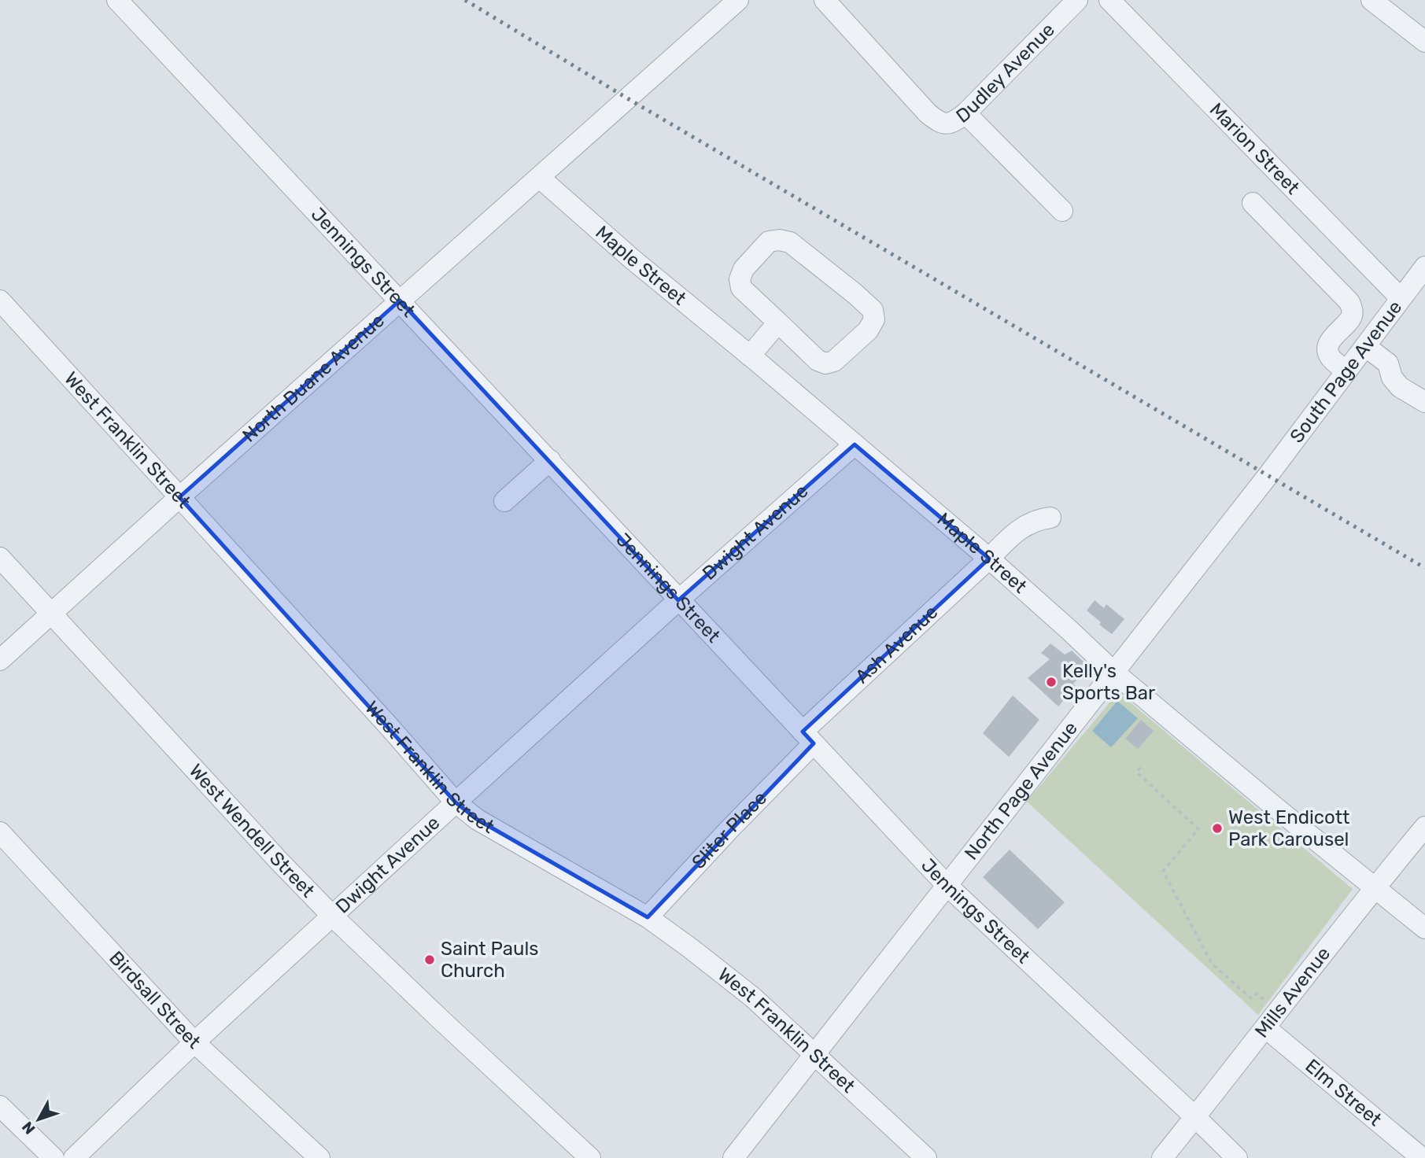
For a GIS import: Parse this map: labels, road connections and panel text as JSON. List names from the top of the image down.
{
  "streets": {
    "street": [
      "Dudley Avenue",
      "Marion Street",
      "Jennings Street",
      "Maple Street",
      "South Page Avenue",
      "North Duane Avenue",
      "West Franklin Street",
      "Dwight Avenue",
      "Ash Avenue",
      "North Page Avenue",
      "Sliter Place",
      "West Wendell Street",
      "Mills Avenue",
      "Birdsall Street",
      "Elm Street"
    ]
  },
  "crossings": [
    ["Marion Street", "South Page Avenue"],
    ["Jennings Street", "North Duane Avenue"],
    ["Jennings Street", "Dwight Avenue"],
    ["Jennings Street", "Ash Avenue"],
    ["Jennings Street", "North Page Avenue"],
    ["Jennings Street", "Sliter Place"],
    ["Jennings Street", "Mills Avenue"],
    ["Maple Street", "North Duane Avenue"],
    ["Maple Street", "Dwight Avenue"],
    ["Maple Street", "Ash Avenue"],
    ["Maple Street", "North Page Avenue"],
    ["Maple Street", "Mills Avenue"],
    ["South Page Avenue", "North Page Avenue"],
    ["North Duane Avenue", "West Franklin Street"],
    ["North Duane Avenue", "West Wendell Street"],
    ["West Franklin Street", "Dwight Avenue"],
    ["West Franklin Street", "North Page Avenue"],
    ["West Franklin Street", "Sliter Place"],
    ["Dwight Avenue", "West Wendell Street"],
    ["Dwight Avenue", "Birdsall Street"],
    ["Ash Avenue", "Sliter Place"],
    ["Mills Avenue", "Elm Street"]
  ],
  "places": ["Kelly's Sports Bar", "West Endicott Park Carousel", "Saint Pauls Church"],
  "north": "bottom left"
}
